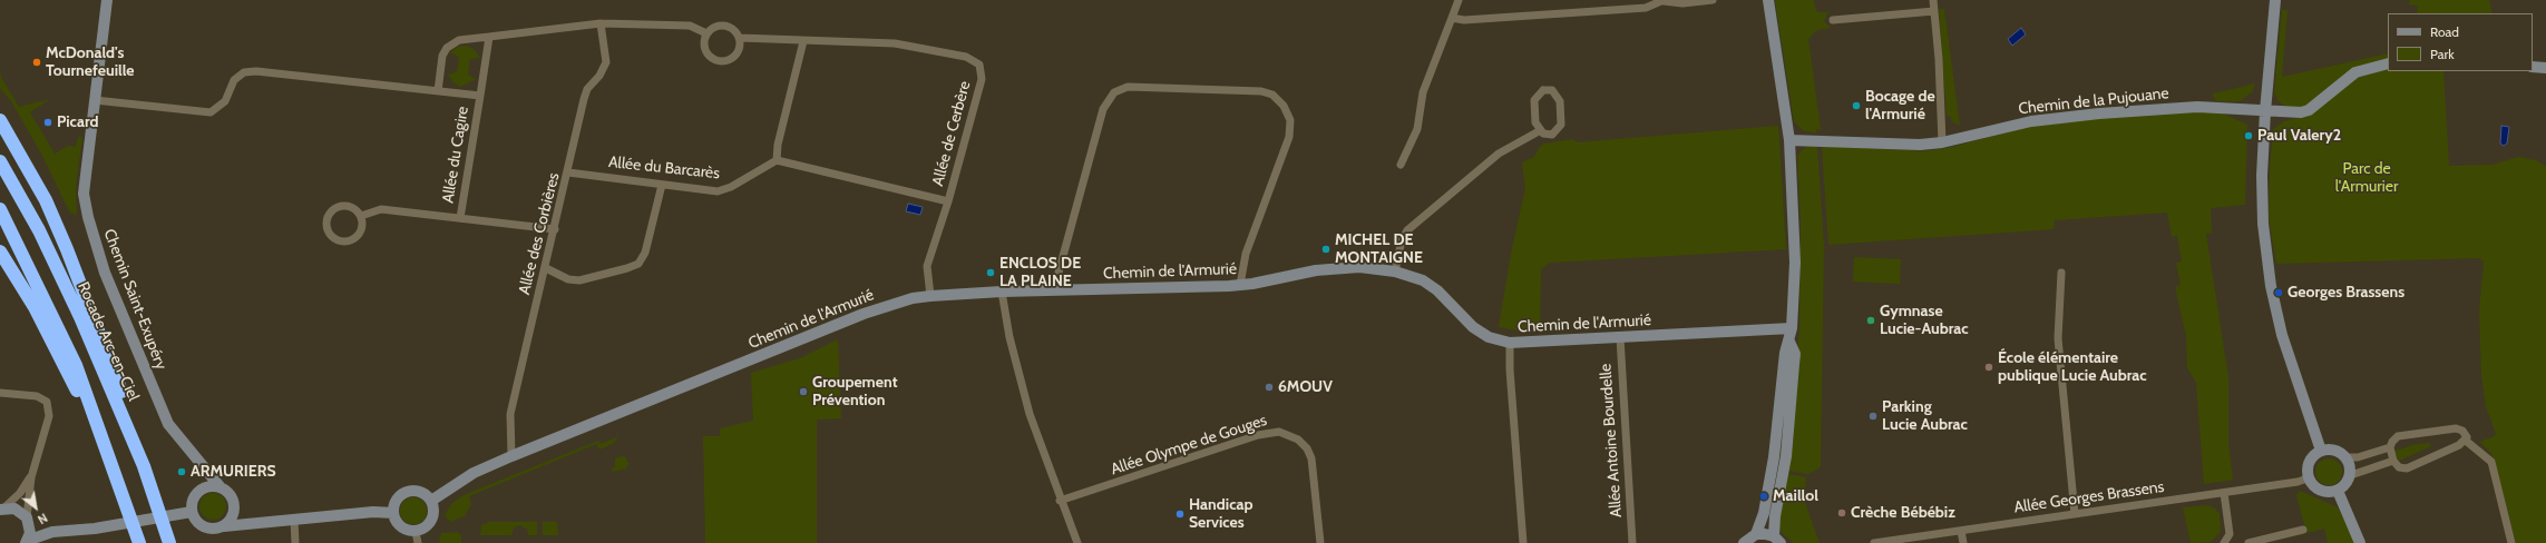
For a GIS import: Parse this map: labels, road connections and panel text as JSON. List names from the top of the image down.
{
  "streets": {
    "highway": ["Rocade Arc-en-Ciel"],
    "street": [
      "Chemin de la Pujouane",
      "Allée de Cerbère",
      "Allée du Cagire",
      "Allée du Barcarès",
      "Allée des Corbières",
      "Chemin de l'Armurié",
      "Chemin Saint-Exupéry",
      "Allée Antoine Bourdelle",
      "Allée Olympe de Gouges",
      "Allée Georges Brassens"
    ]
  },
  "crossings": [
    ["Allée de Cerbère", "Allée du Barcarès"],
    ["Allée de Cerbère", "Chemin de l'Armurié"],
    ["Allée du Cagire", "Allée des Corbières"],
    ["Allée du Barcarès", "Allée des Corbières"],
    ["Allée des Corbières", "Chemin de l'Armurié"],
    ["Chemin de l'Armurié", "Allée Antoine Bourdelle"]
  ],
  "parks": ["Parc de l'Armurier"],
  "places": [
    "McDonald's Tournefeuille",
    "Bocage de l'Armurié",
    "Picard",
    "Paul Valery2",
    "MICHEL DE MONTAIGNE",
    "ENCLOS DE LA PLAINE",
    "Georges Brassens",
    "Gymnase Lucie-Aubrac",
    "École élémentaire publique Lucie Aubrac",
    "6MOUV",
    "Groupement Prévention",
    "Parking Lucie Aubrac",
    "ARMURIERS",
    "Maillol",
    "Crèche Bébébiz",
    "Handicap Services"
  ],
  "legend": ["Road", "Park"],
  "north": "bottom right"
}
